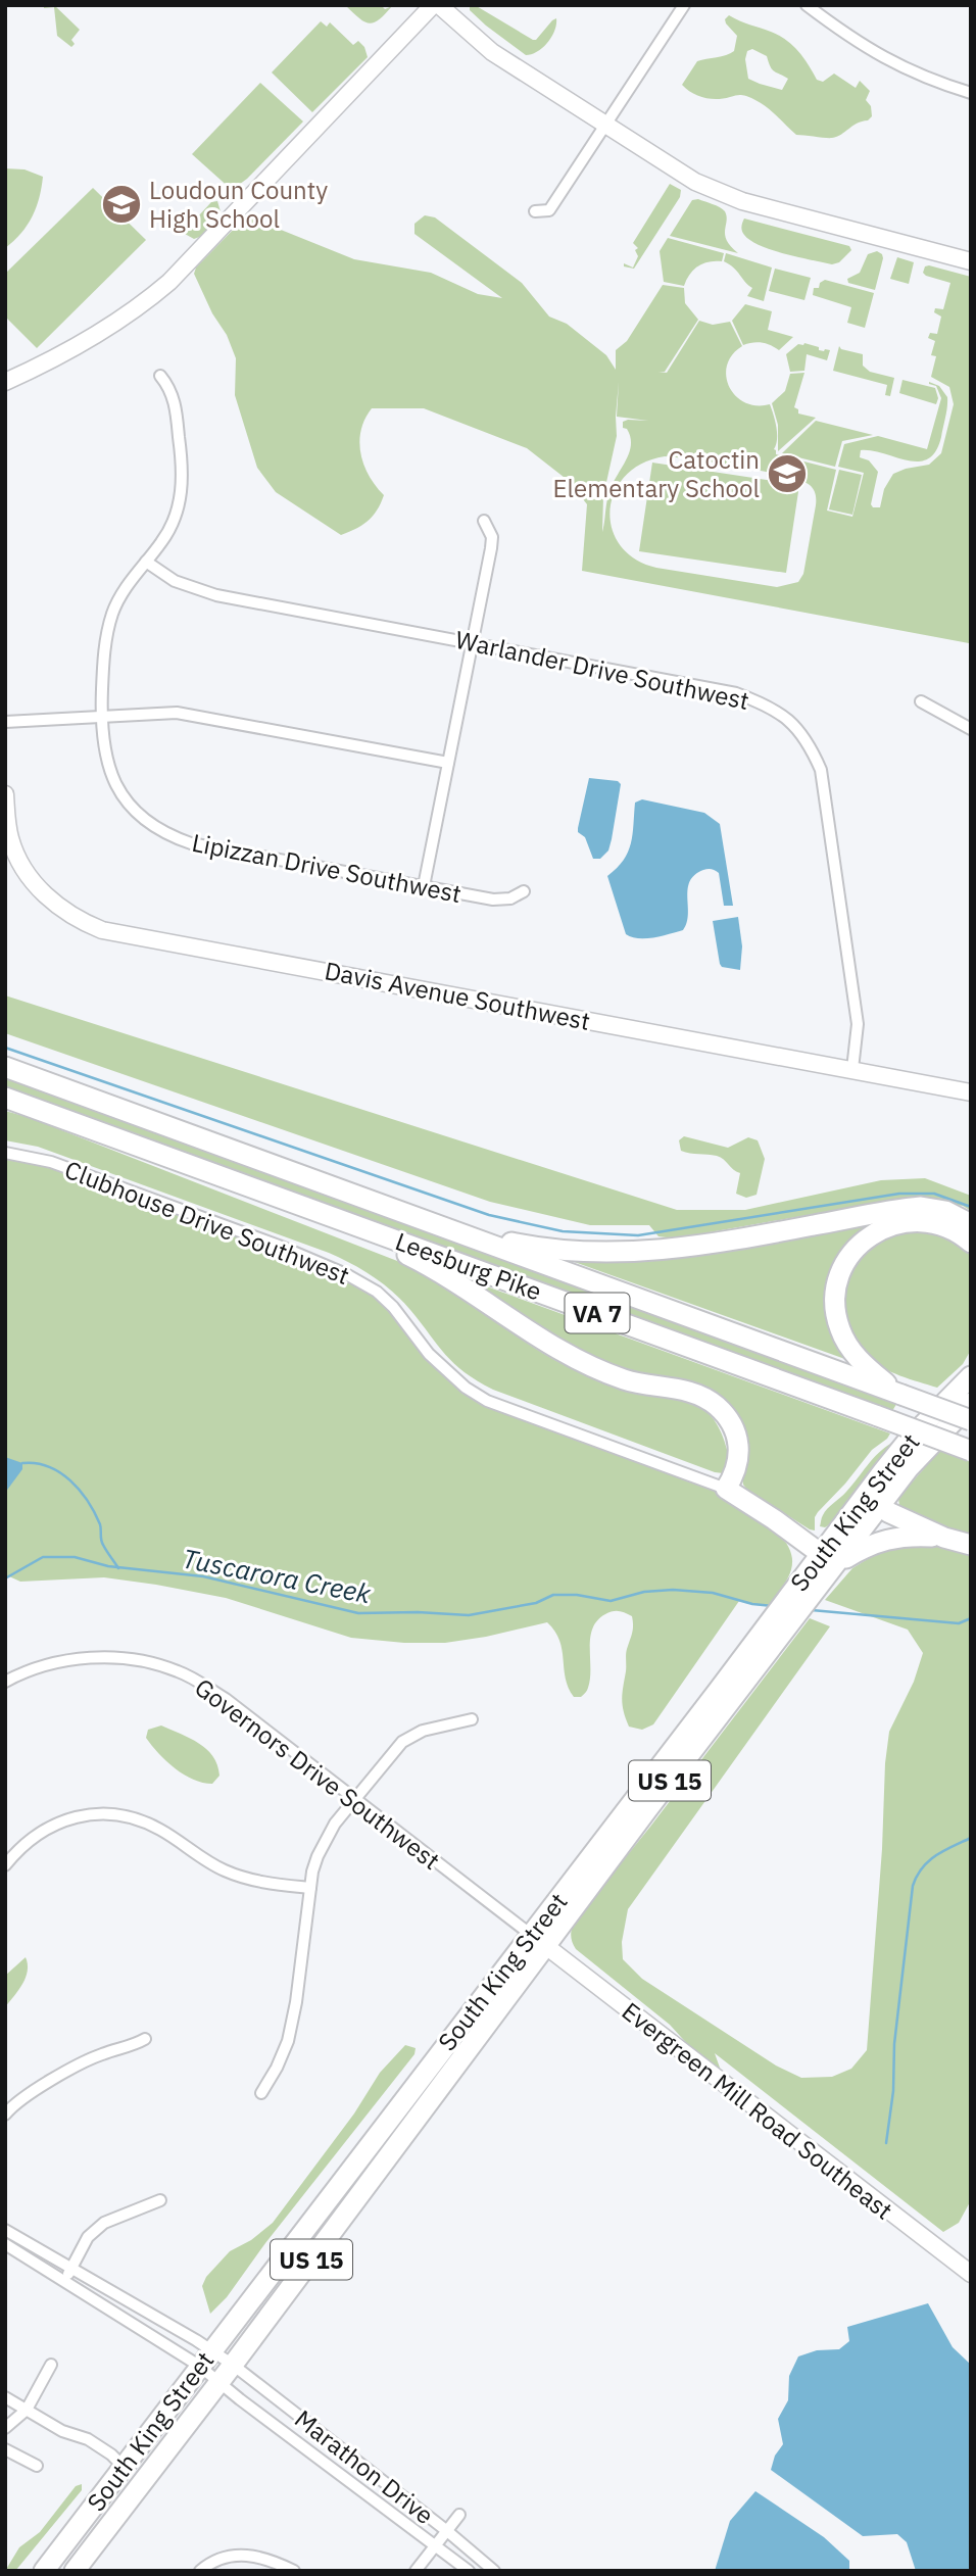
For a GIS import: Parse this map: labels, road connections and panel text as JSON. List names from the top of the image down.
{
  "streets": {
    "highway": [
      "Clubhouse Drive Southwest",
      "Leesburg Pike",
      "VA 7",
      "South King Street",
      "US 15"
    ],
    "street": [
      "Warlander Drive Southwest",
      "Lipizzan Drive Southwest",
      "Davis Avenue Southwest",
      "Governors Drive Southwest",
      "Evergreen Mill Road Southeast",
      "Marathon Drive"
    ]
  },
  "crossings": [
    ["Warlander Drive Southwest", "Lipizzan Drive Southwest"],
    ["Warlander Drive Southwest", "Davis Avenue Southwest"],
    ["Clubhouse Drive Southwest", "South King Street"],
    ["South King Street", "Governors Drive Southwest"],
    ["South King Street", "Evergreen Mill Road Southeast"],
    ["South King Street", "Marathon Drive"],
    ["Governors Drive Southwest", "Evergreen Mill Road Southeast"]
  ],
  "water": ["Tuscarora Creek"],
  "places": {
    "school or university": ["Loudoun County High School", "Catoctin Elementary School"]
  }
}
